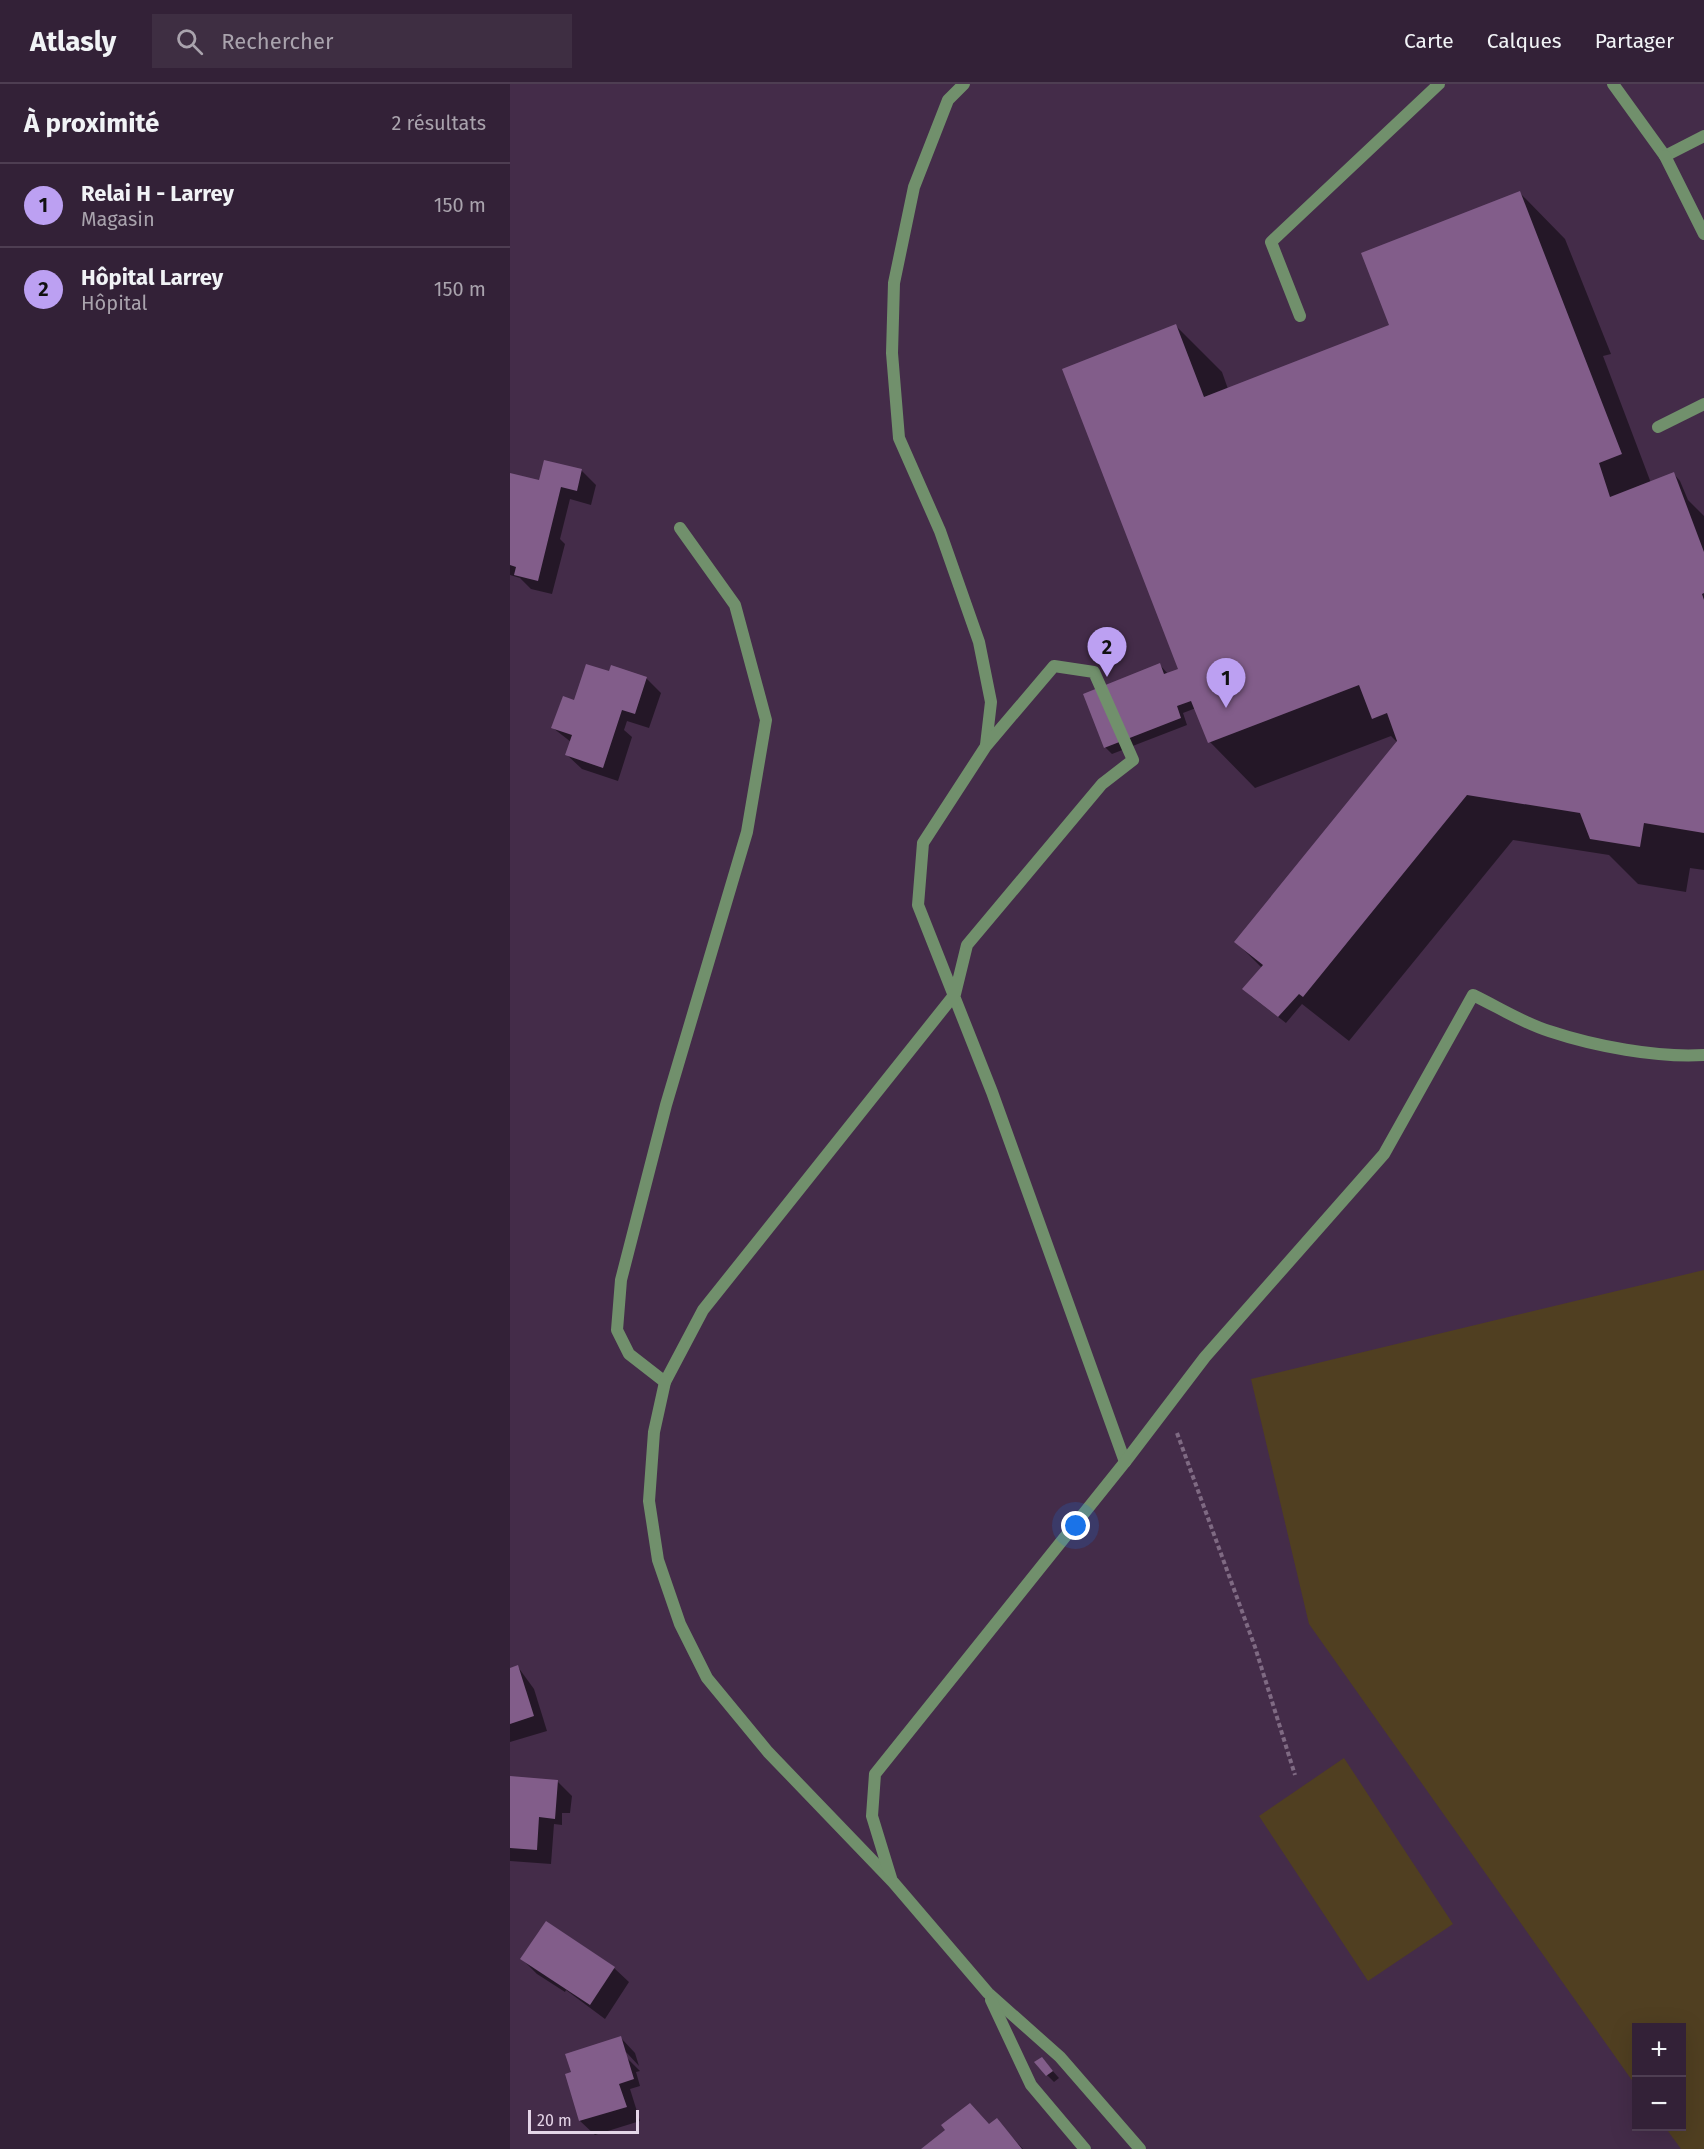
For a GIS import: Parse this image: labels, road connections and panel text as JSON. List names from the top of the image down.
{
  "scale_bar": "20 m",
  "page": {
    "header": "Atlasly",
    "search": "Rechercher",
    "nav": ["Carte", "Calques", "Partager"],
    "heading": ["À proximité", "2 résultats"],
    "list": [
      {
        "mark": "1",
        "name": "Relai H - Larrey",
        "note": "Magasin",
        "value": "150 m"
      },
      {
        "mark": "2",
        "name": "Hôpital Larrey",
        "note": "Hôpital",
        "value": "150 m"
      }
    ],
    "pins": ["2", "1"],
    "map_buttons": ["+", "−"],
    "scale": "20 m"
  }
}
